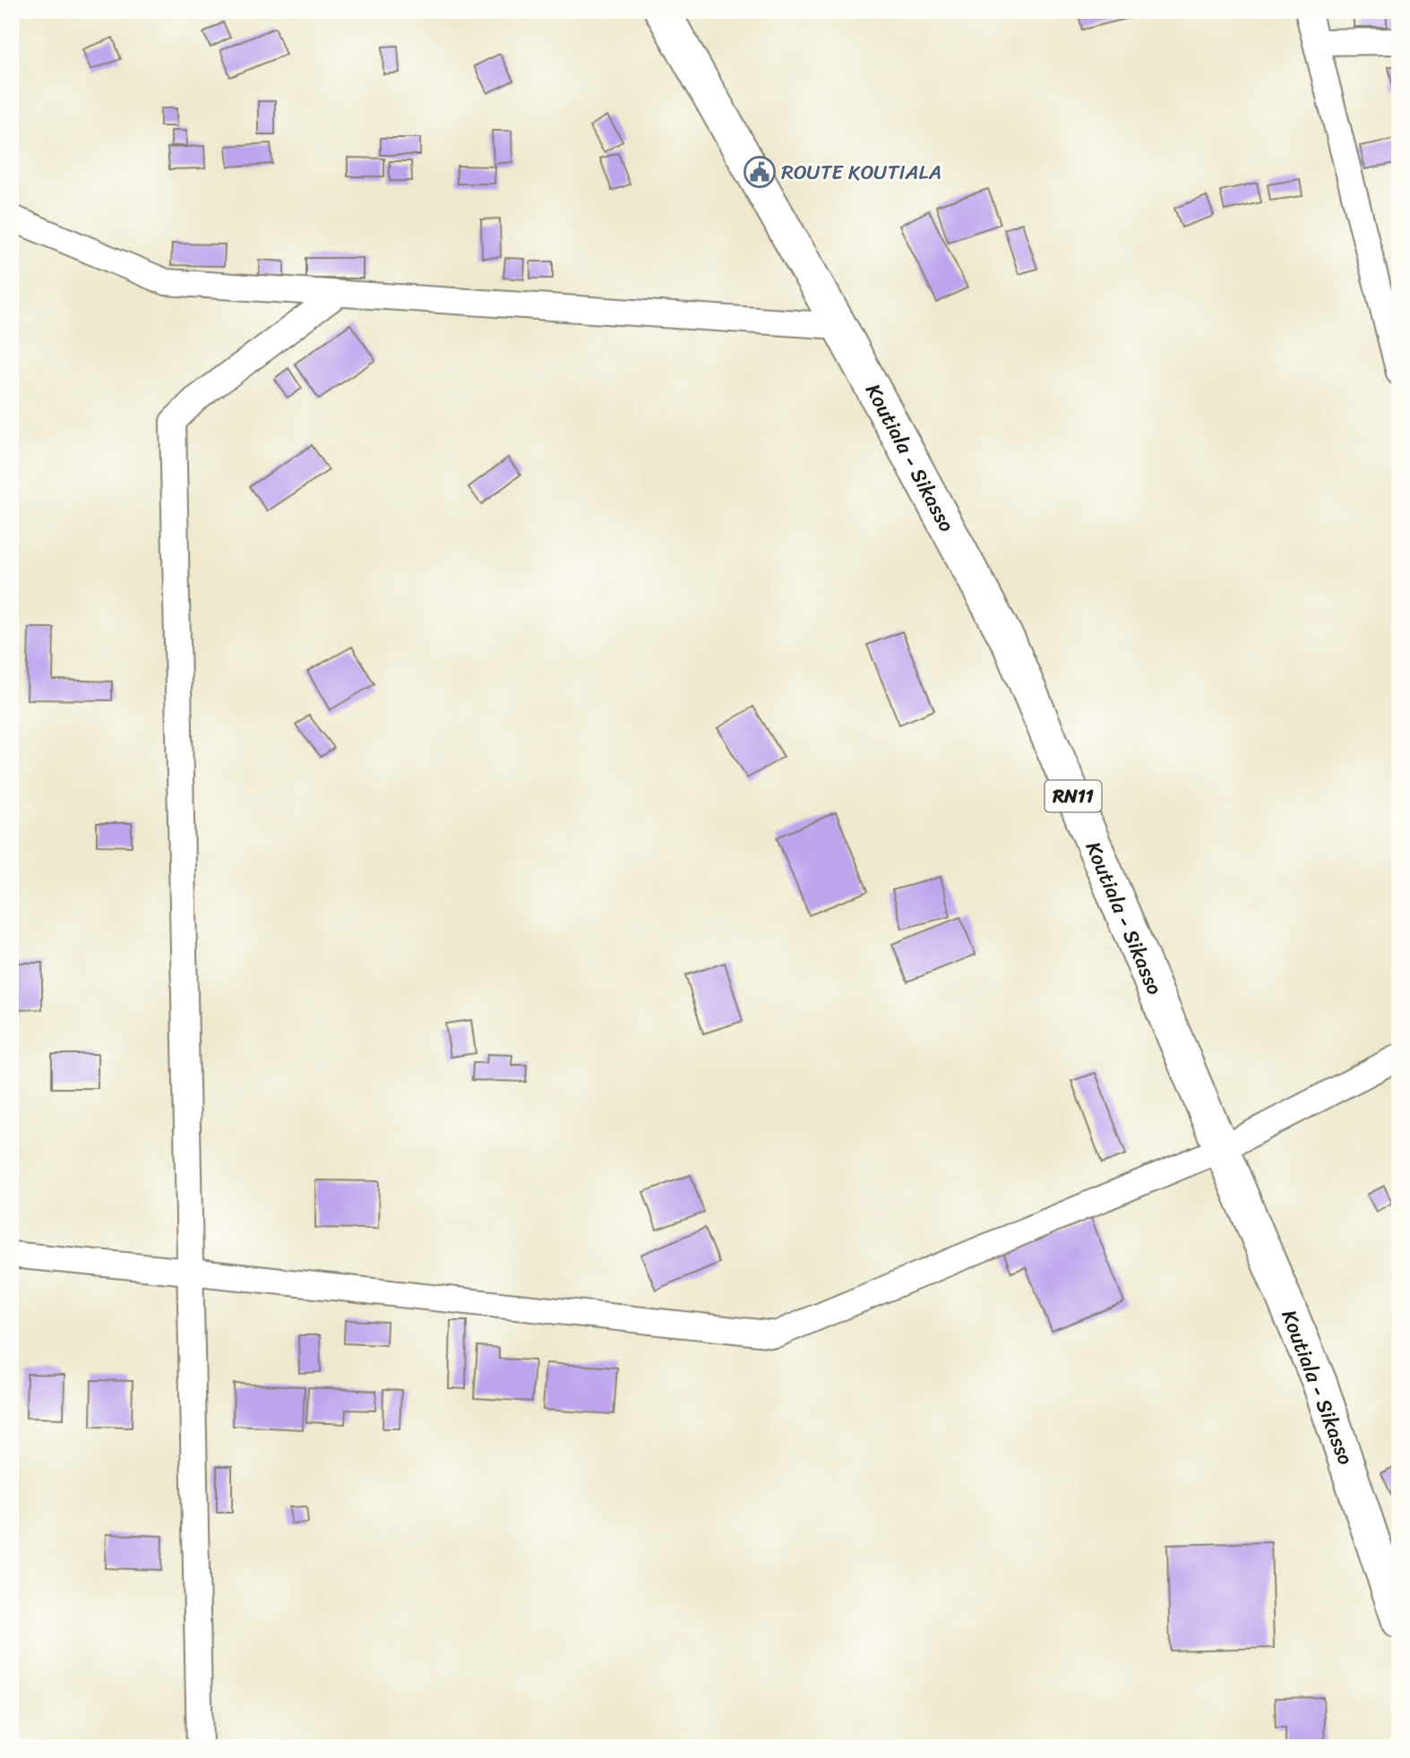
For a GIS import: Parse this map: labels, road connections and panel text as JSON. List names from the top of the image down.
{
  "streets": {
    "main road": ["Koutiala - Sikasso", "RN11"]
  },
  "places": {
    "public building": ["ROUTE KOUTIALA"]
  }
}
